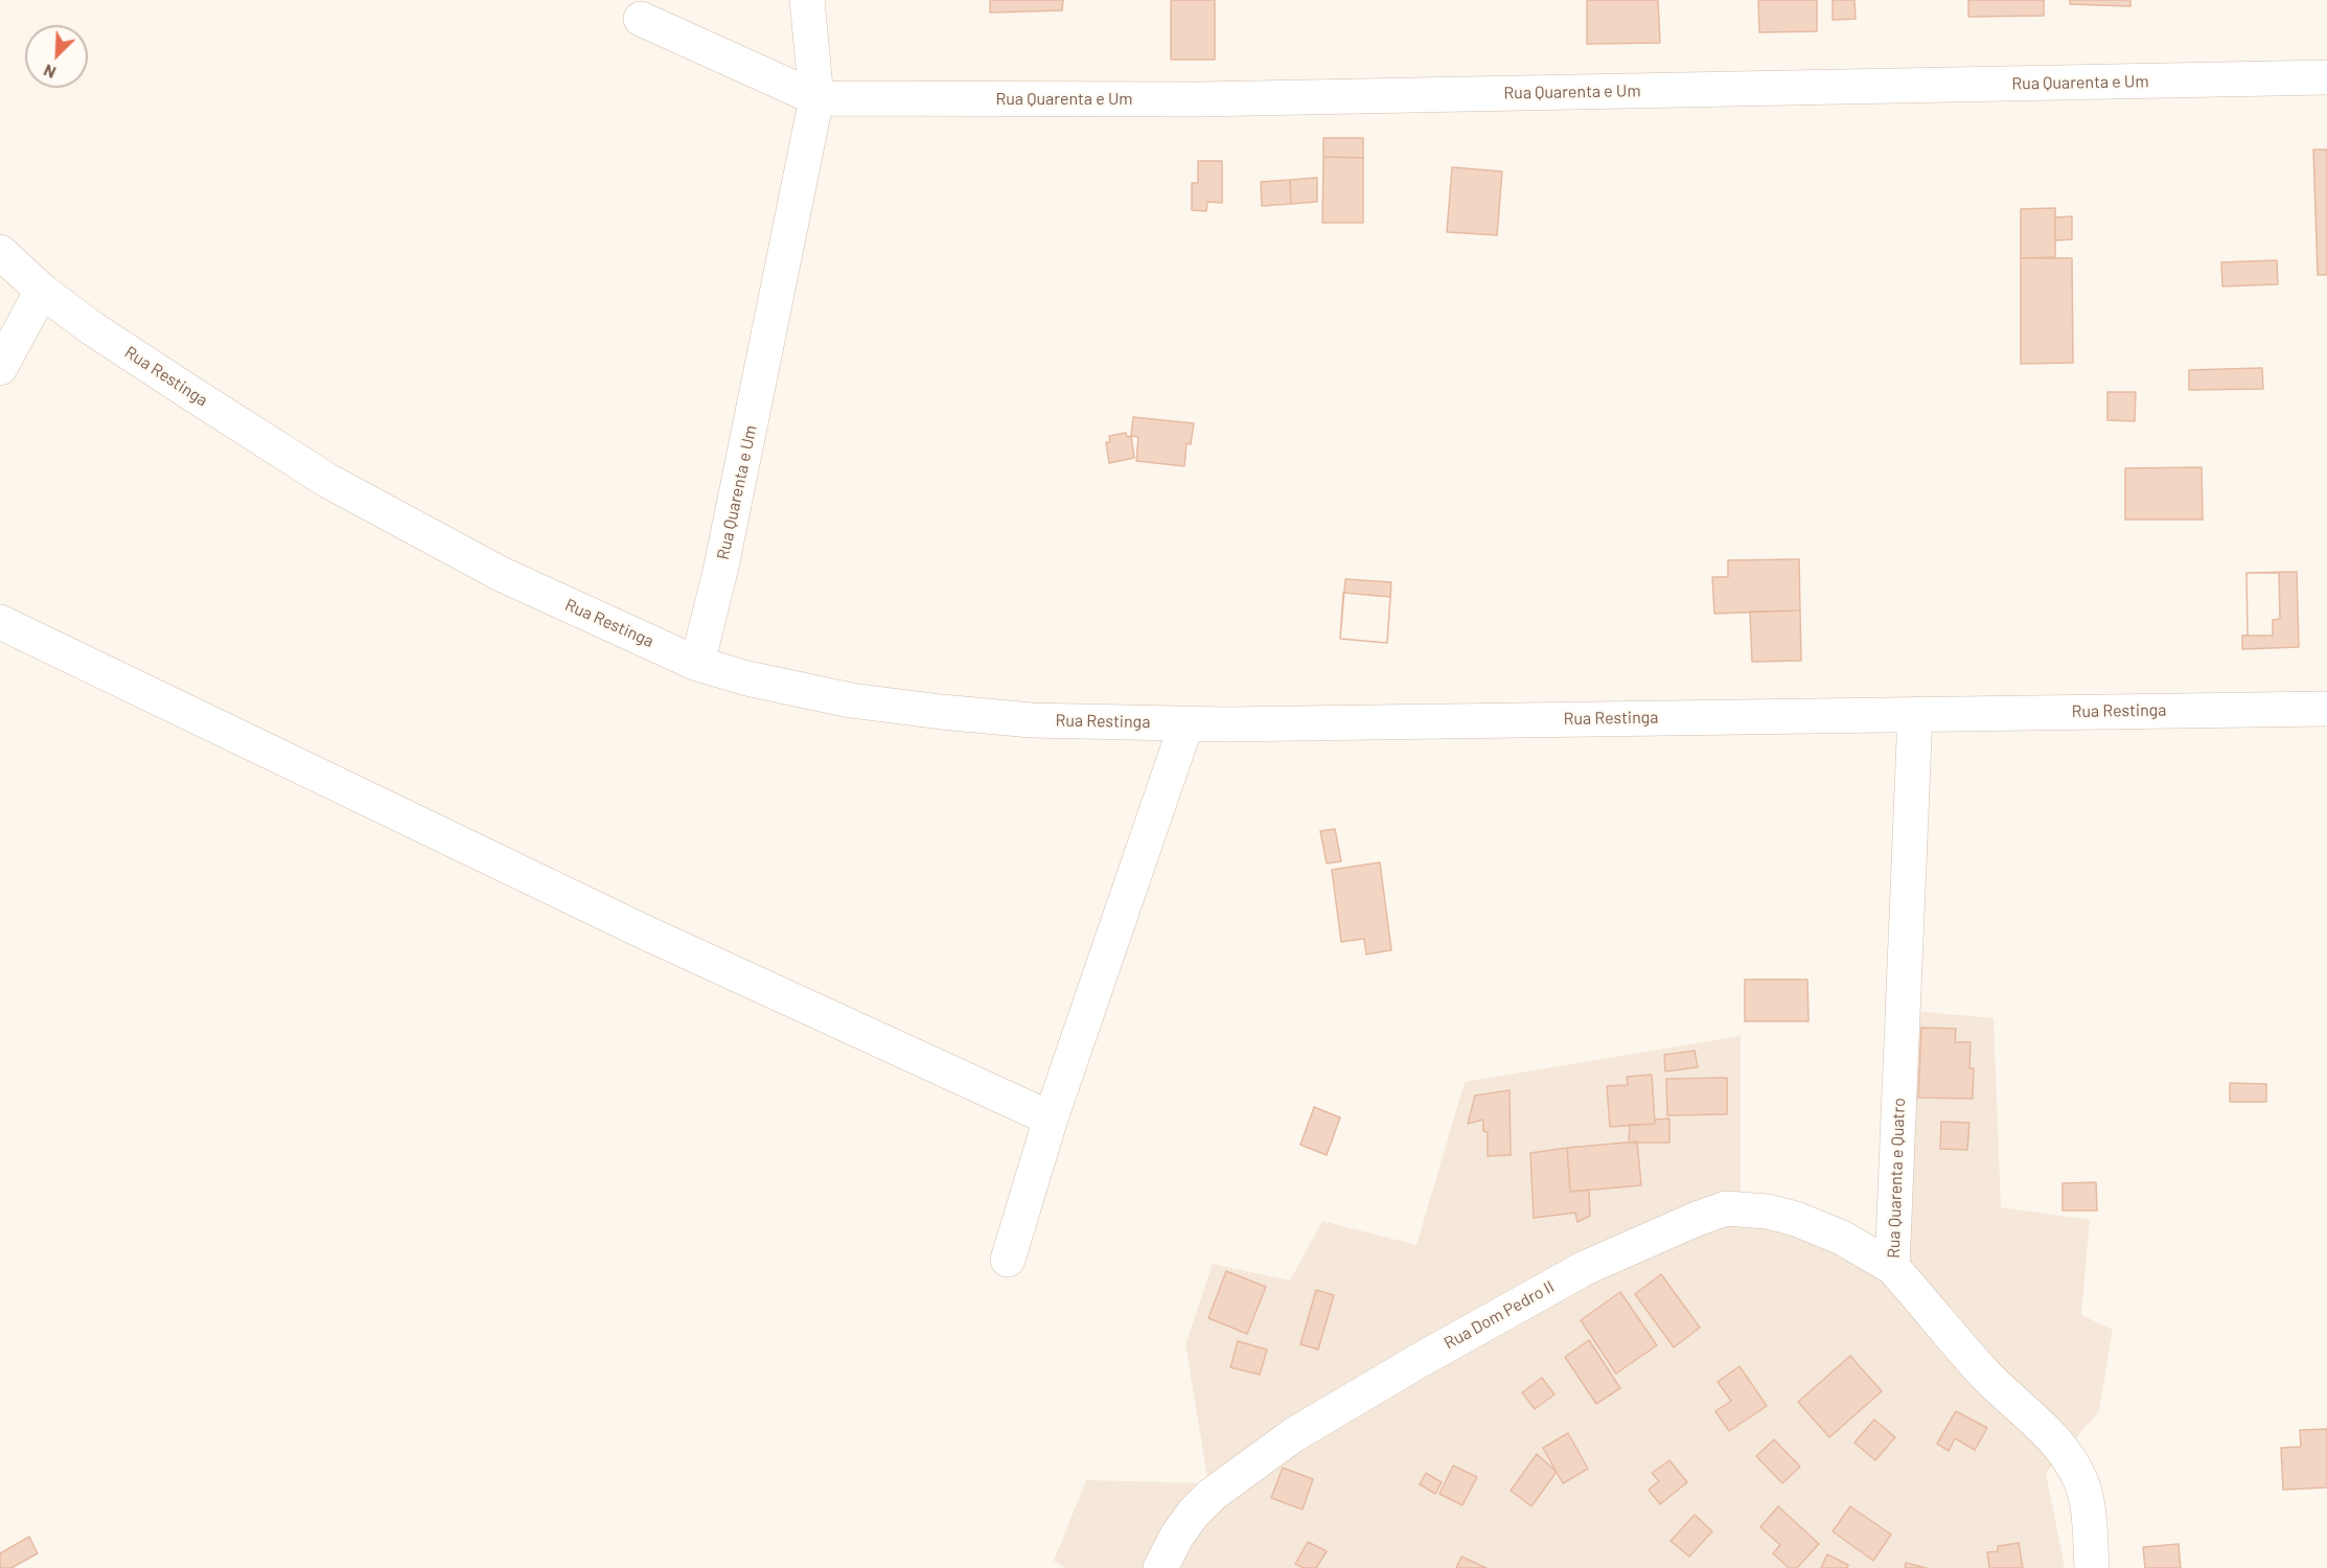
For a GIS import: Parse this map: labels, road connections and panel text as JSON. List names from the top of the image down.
{
  "streets": {
    "street": [
      "Rua Quarenta e Um",
      "Rua Restinga",
      "Rua Quarenta e Quatro",
      "Rua Dom Pedro II"
    ]
  },
  "crossings": [
    ["Rua Quarenta e Um", "Rua Restinga"],
    ["Rua Restinga", "Rua Quarenta e Quatro"],
    ["Rua Quarenta e Quatro", "Rua Dom Pedro II"]
  ],
  "north": "bottom left"
}
